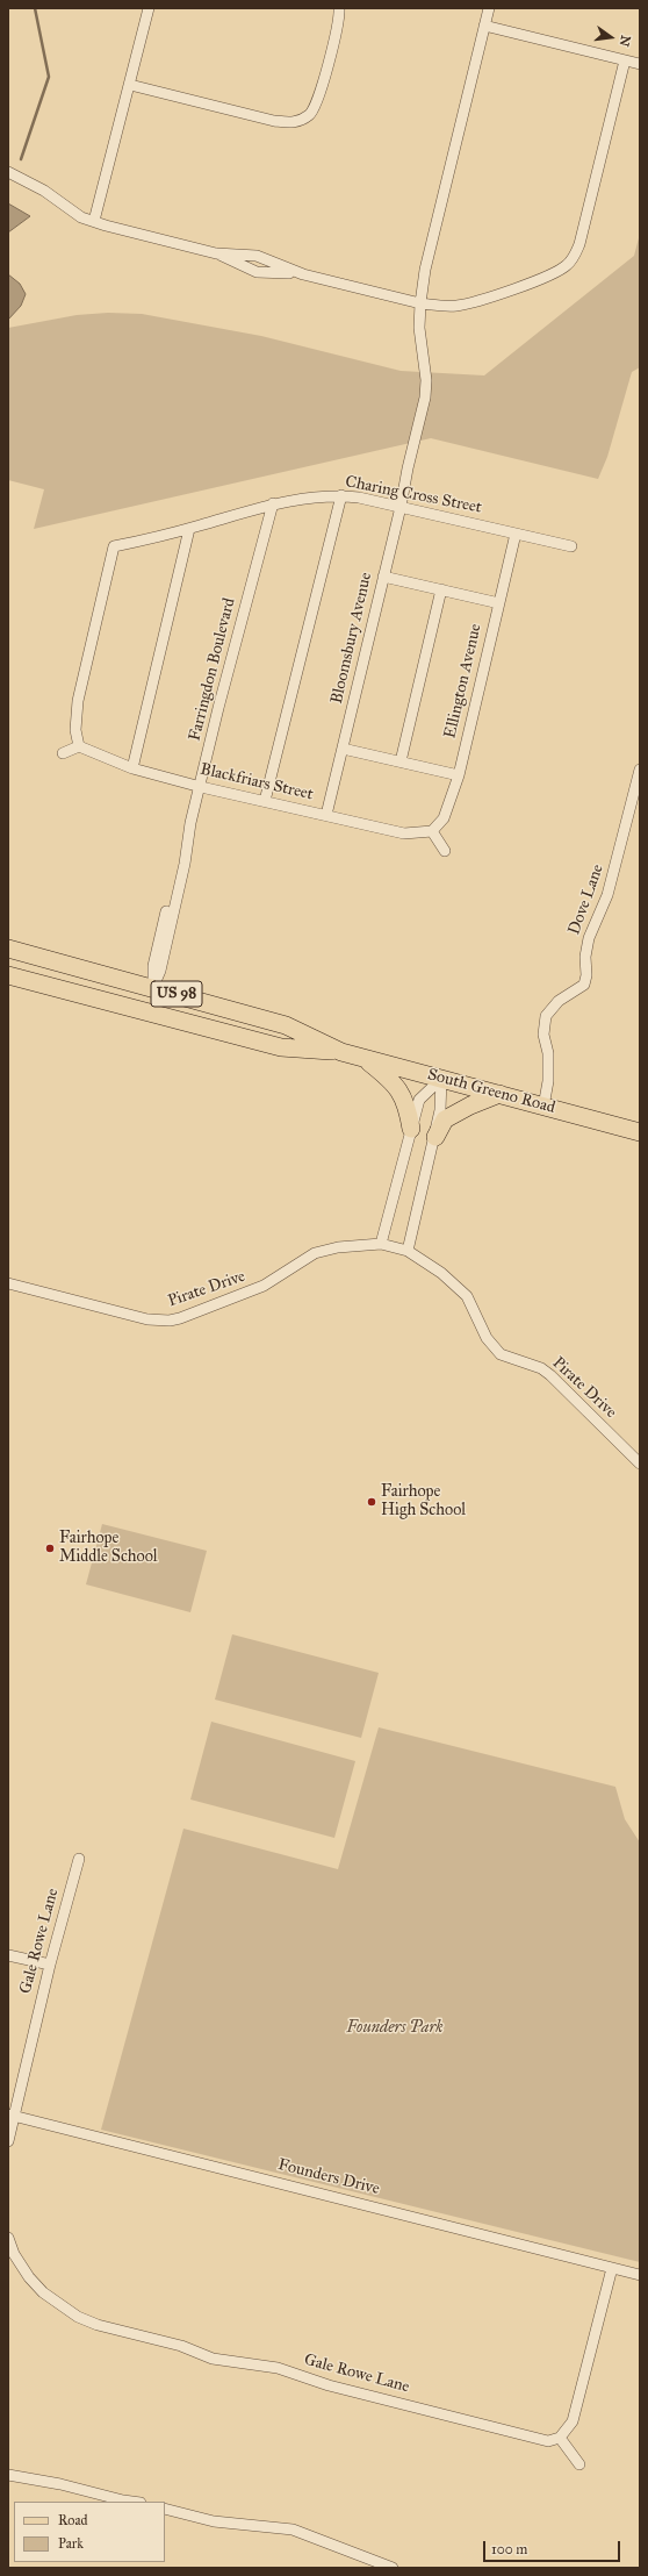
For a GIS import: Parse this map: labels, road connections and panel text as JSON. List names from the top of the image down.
{
  "streets": {
    "main road": ["US 98", "South Greeno Road"],
    "street": [
      "Charing Cross Street",
      "Bloomsbury Avenue",
      "Farringdon Boulevard",
      "Ellington Avenue",
      "Blackfriars Street",
      "Dove Lane",
      "Pirate Drive",
      "Gale Rowe Lane",
      "Founders Drive"
    ]
  },
  "crossings": [
    ["Charing Cross Street", "Bloomsbury Avenue"],
    ["Charing Cross Street", "Farringdon Boulevard"],
    ["Charing Cross Street", "Ellington Avenue"],
    ["Charing Cross Street", "Blackfriars Street"],
    ["Bloomsbury Avenue", "Blackfriars Street"],
    ["Farringdon Boulevard", "Blackfriars Street"],
    ["Farringdon Boulevard", "South Greeno Road"],
    ["Ellington Avenue", "Blackfriars Street"],
    ["Dove Lane", "South Greeno Road"],
    ["Gale Rowe Lane", "Founders Drive"]
  ],
  "parks": ["Founders Park"],
  "places": ["Fairhope High School", "Fairhope Middle School"],
  "legend": ["Road", "Park"],
  "scale_bar": "100 m",
  "north": "right"
}
